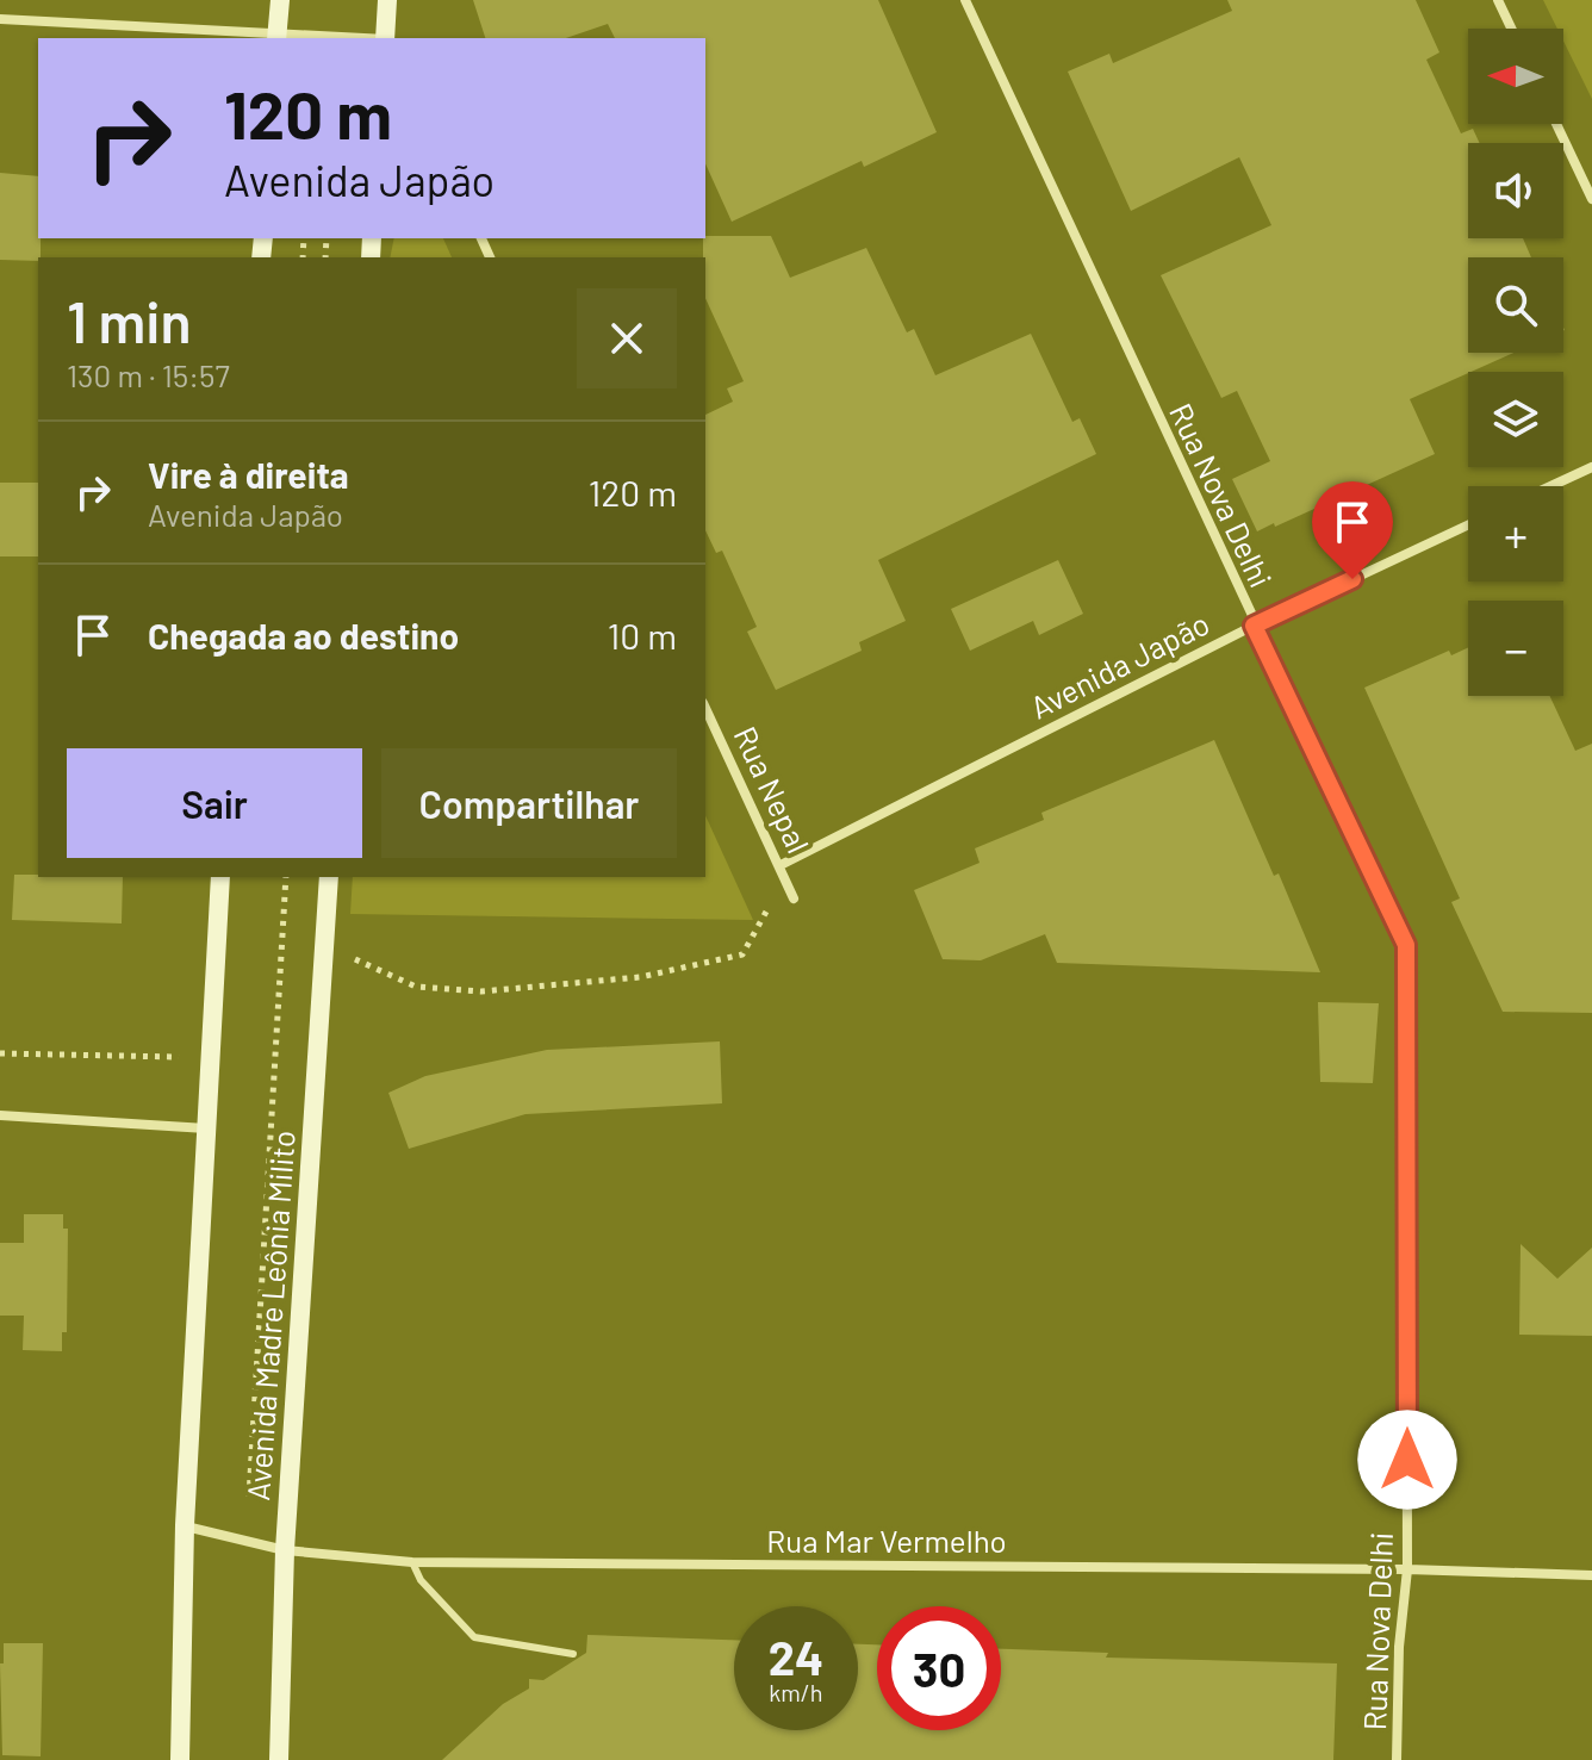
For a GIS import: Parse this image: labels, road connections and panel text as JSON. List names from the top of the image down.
{
  "streets": {
    "main road": ["Avenida Madre Leônia Milito"],
    "street": [
      "Rua Nova Delhi",
      "Avenida Japão",
      "Rua Nepal",
      "Rua Mar Vermelho"
    ]
  },
  "crossings": [
    ["Rua Nova Delhi", "Avenida Japão"],
    ["Rua Nova Delhi", "Rua Mar Vermelho"],
    ["Avenida Japão", "Rua Nepal"],
    ["Avenida Madre Leônia Milito", "Rua Mar Vermelho"]
  ],
  "north": "left",
  "page": {
    "map_buttons": ["+", "−"],
    "turn": ["120 m", "Avenida Japão"],
    "heading": ["1 min", "130 m · 15:57"],
    "list": [
      {
        "name": "Vire à direita",
        "note": "Avenida Japão",
        "value": "120 m"
      },
      {
        "name": "Chegada ao destino",
        "value": "10 m"
      }
    ],
    "buttons": ["Sair", "Compartilhar"],
    "speed": "24 km/h",
    "limit": "30"
  }
}
